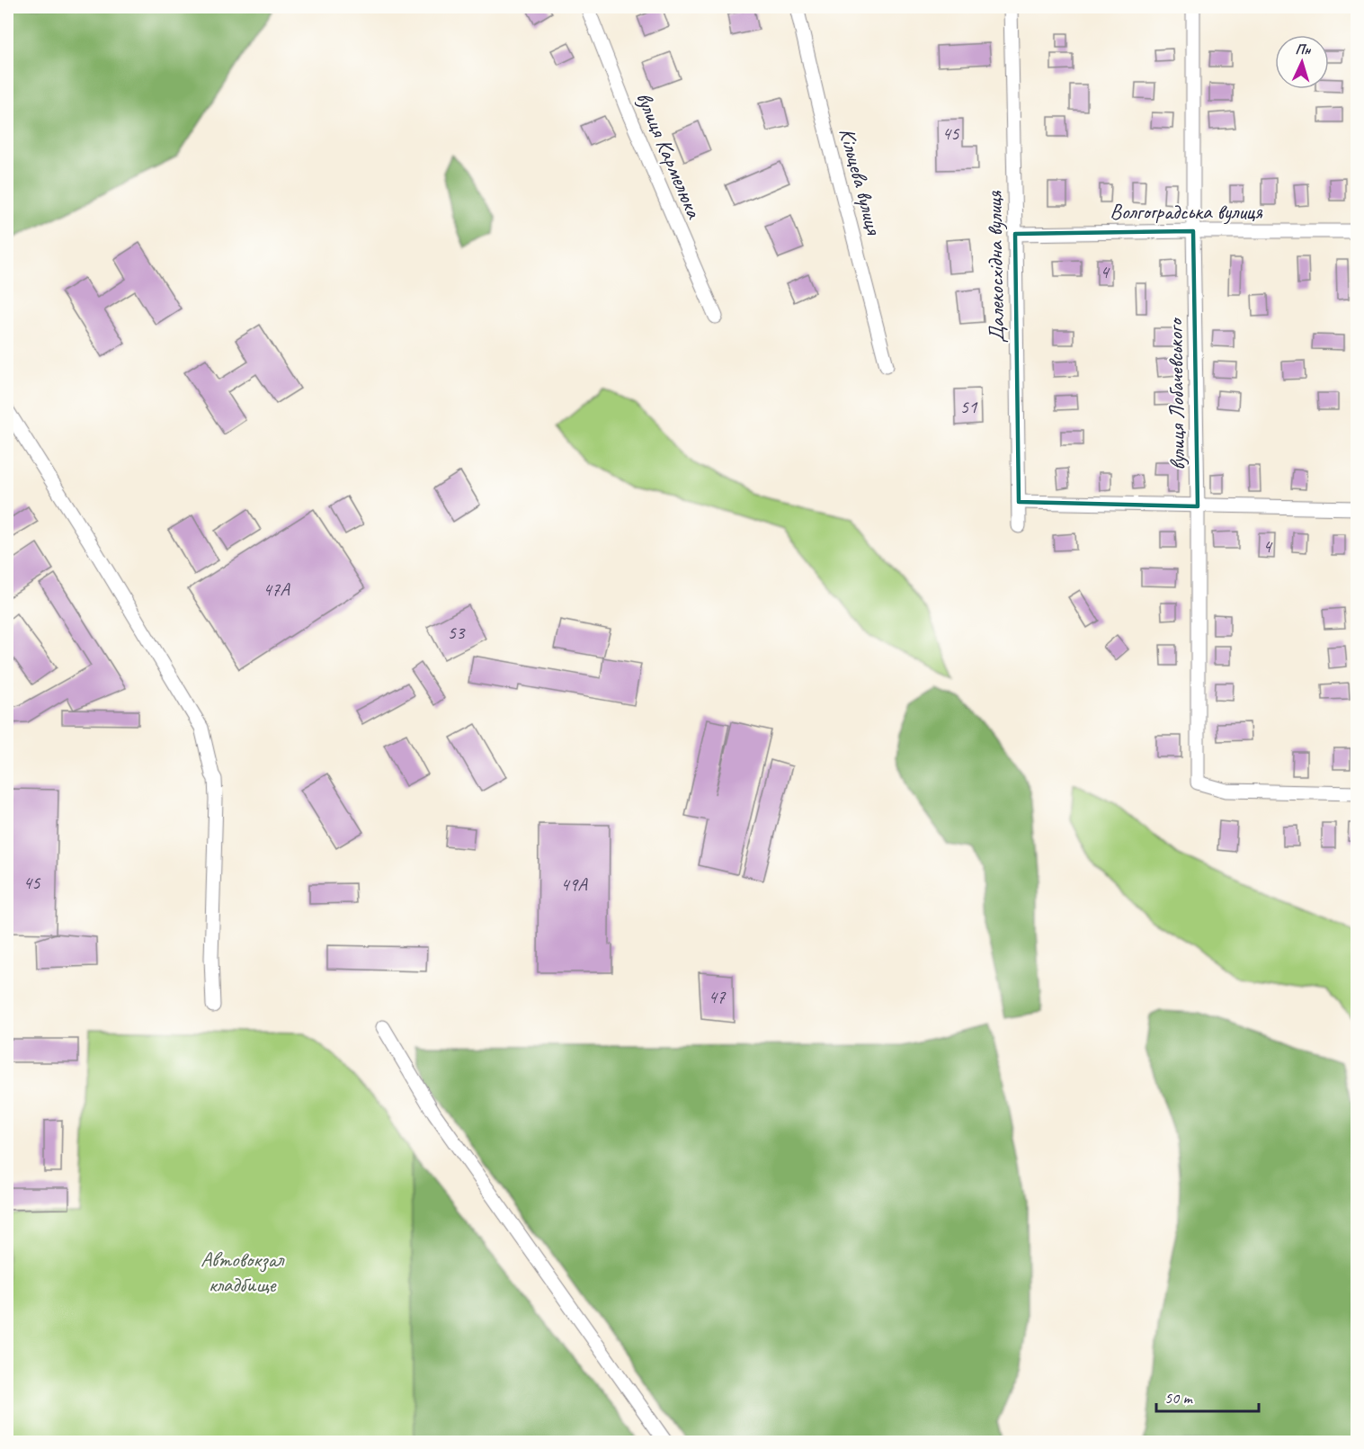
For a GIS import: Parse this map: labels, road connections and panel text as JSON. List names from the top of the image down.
{
  "streets": {
    "street": [
      "вулиця Кармелюка",
      "Кільцева вулиця",
      "Волгоградська вулиця",
      "Далекосхідна вулиця",
      "вулиця Лобачевського"
    ]
  },
  "crossings": [
    ["Волгоградська вулиця", "Далекосхідна вулиця"],
    ["Волгоградська вулиця", "вулиця Лобачевського"]
  ],
  "parks": ["Автовокзал кладбище"],
  "house_numbers": [
    "45",
    "4",
    "51",
    "4",
    "47А",
    "53",
    "45",
    "49А",
    "47"
  ],
  "scale_bar": "50 m",
  "north": "top"
}
